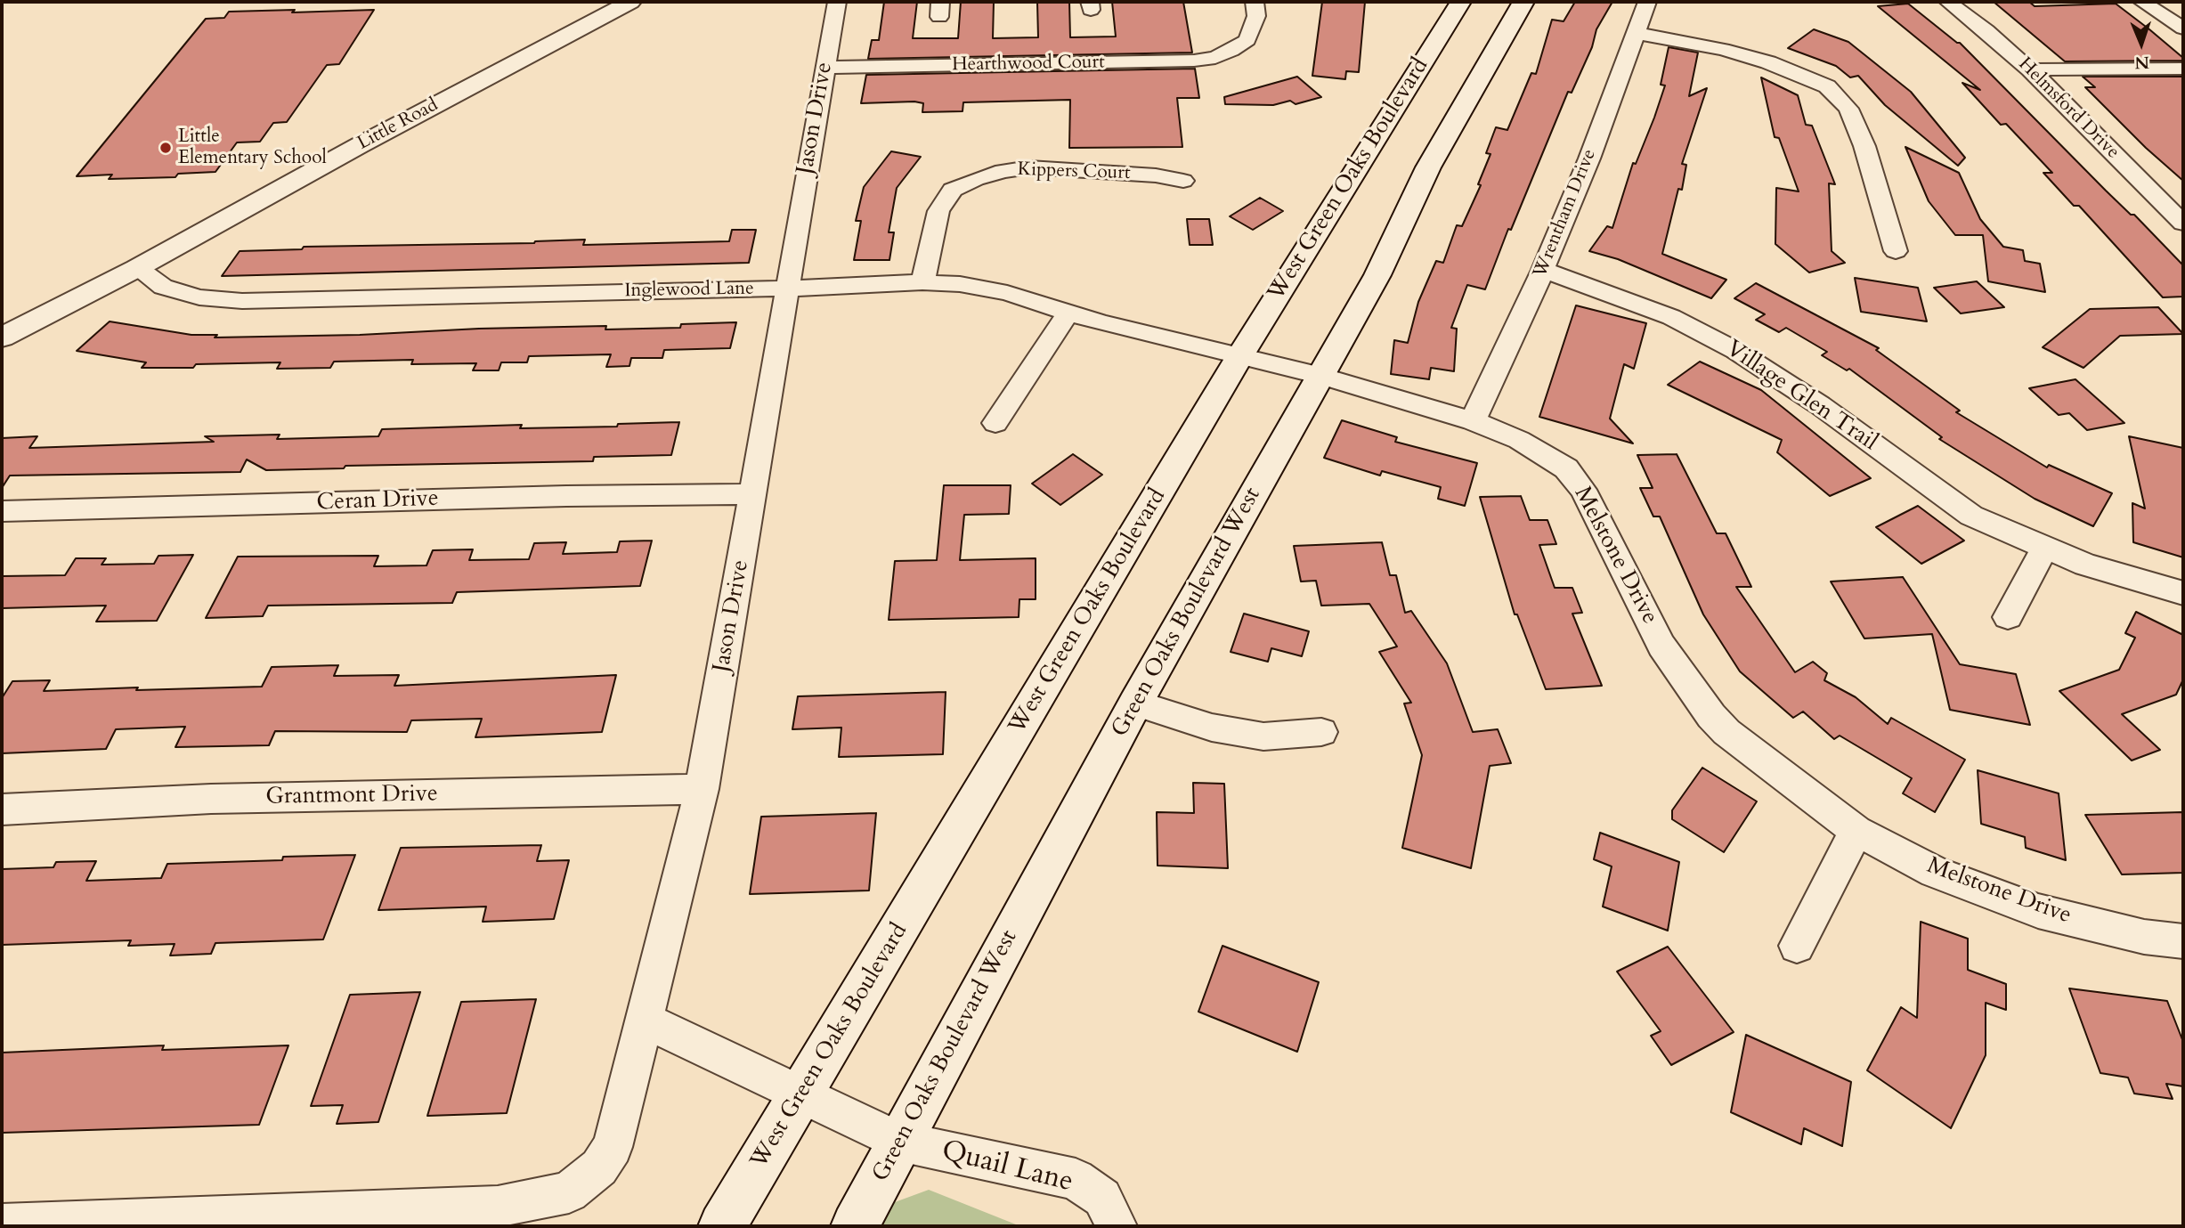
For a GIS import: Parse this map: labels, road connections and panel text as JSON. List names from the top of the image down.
{
  "streets": {
    "main road": ["Little Road", "West Green Oaks Boulevard", "Green Oaks Boulevard West"],
    "street": [
      "Hearthwood Court",
      "Helmsford Drive",
      "Jason Drive",
      "Kippers Court",
      "Wrentham Drive",
      "Inglewood Lane",
      "Village Glen Trail",
      "Ceran Drive",
      "Melstone Drive",
      "Grantmont Drive",
      "Quail Lane"
    ]
  },
  "crossings": [
    ["Hearthwood Court", "Jason Drive"],
    ["Jason Drive", "Inglewood Lane"],
    ["Jason Drive", "Ceran Drive"],
    ["Jason Drive", "Grantmont Drive"],
    ["Jason Drive", "Quail Lane"],
    ["Little Road", "Inglewood Lane"],
    ["Kippers Court", "Inglewood Lane"],
    ["West Green Oaks Boulevard", "Inglewood Lane"],
    ["West Green Oaks Boulevard", "Melstone Drive"],
    ["West Green Oaks Boulevard", "Quail Lane"],
    ["Wrentham Drive", "Village Glen Trail"],
    ["Wrentham Drive", "Melstone Drive"],
    ["Inglewood Lane", "Melstone Drive"],
    ["Melstone Drive", "Green Oaks Boulevard West"],
    ["Green Oaks Boulevard West", "Quail Lane"]
  ],
  "places": ["Little Elementary School"],
  "north": "bottom"
}
